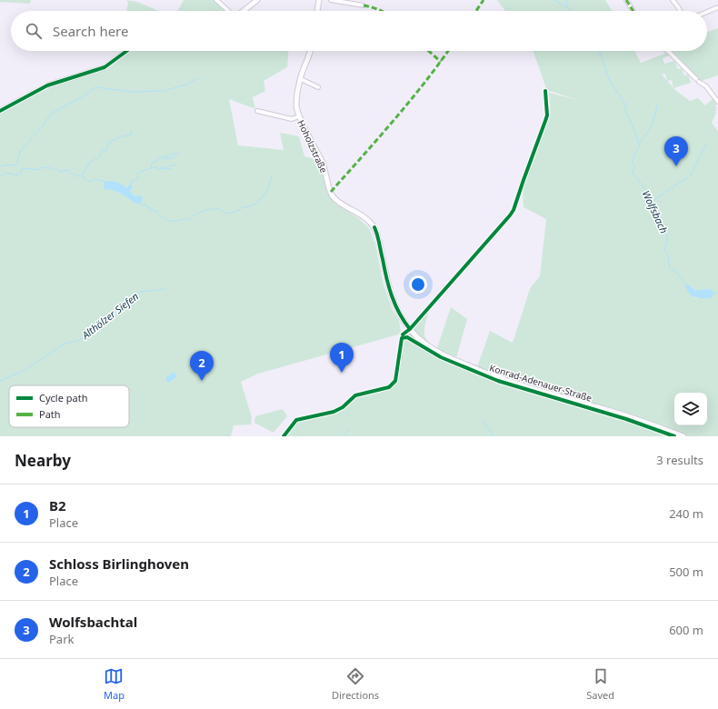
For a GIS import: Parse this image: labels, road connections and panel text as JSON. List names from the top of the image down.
{
  "streets": {
    "street": ["Hoholzstraße", "Konrad-Adenauer-Straße"]
  },
  "crossings": [
    ["Hoholzstraße", "Konrad-Adenauer-Straße"]
  ],
  "water": ["Wolfsbach", "Althölzer Siefen"],
  "legend": ["Cycle path", "Path"],
  "page": {
    "search": "Search here",
    "pins": ["3", "1", "2"],
    "heading": ["Nearby", "3 results"],
    "list": [
      {
        "mark": "1",
        "name": "B2",
        "note": "Place",
        "value": "240 m"
      },
      {
        "mark": "2",
        "name": "Schloss Birlinghoven",
        "note": "Place",
        "value": "500 m"
      },
      {
        "mark": "3",
        "name": "Wolfsbachtal",
        "note": "Park",
        "value": "600 m"
      }
    ],
    "nav": ["Map", "Directions", "Saved"]
  }
}
